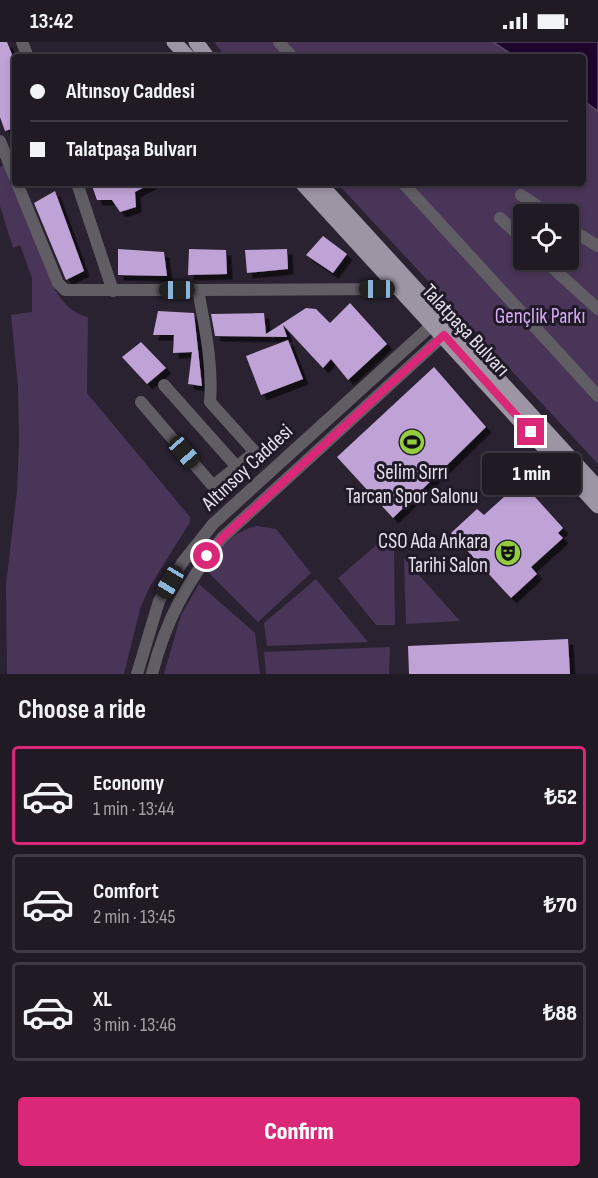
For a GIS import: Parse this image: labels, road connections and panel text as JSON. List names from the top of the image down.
{
  "streets": {
    "main road": ["Talatpaşa Bulvarı"],
    "street": ["Altınsoy Caddesi"]
  },
  "crossings": [
    ["Talatpaşa Bulvarı", "Altınsoy Caddesi"]
  ],
  "parks": ["Gençlik Parkı"],
  "places": {
    "sports": ["Selim Sırrı Tarcan Spor Salonu"],
    "theatre": ["CSO Ada Ankara Tarihi Salon"]
  },
  "page": {
    "status": "13:42",
    "banner": ["Altınsoy Caddesi", "Talatpaşa Bulvarı"],
    "bubble": "1 min",
    "heading": "Choose a ride",
    "list": [
      {
        "name": "Economy",
        "note": "1 min · 13:44",
        "value": "₺52"
      },
      {
        "name": "Comfort",
        "note": "2 min · 13:45",
        "value": "₺70"
      },
      {
        "name": "XL",
        "note": "3 min · 13:46",
        "value": "₺88"
      }
    ],
    "buttons": "Confirm"
  }
}
